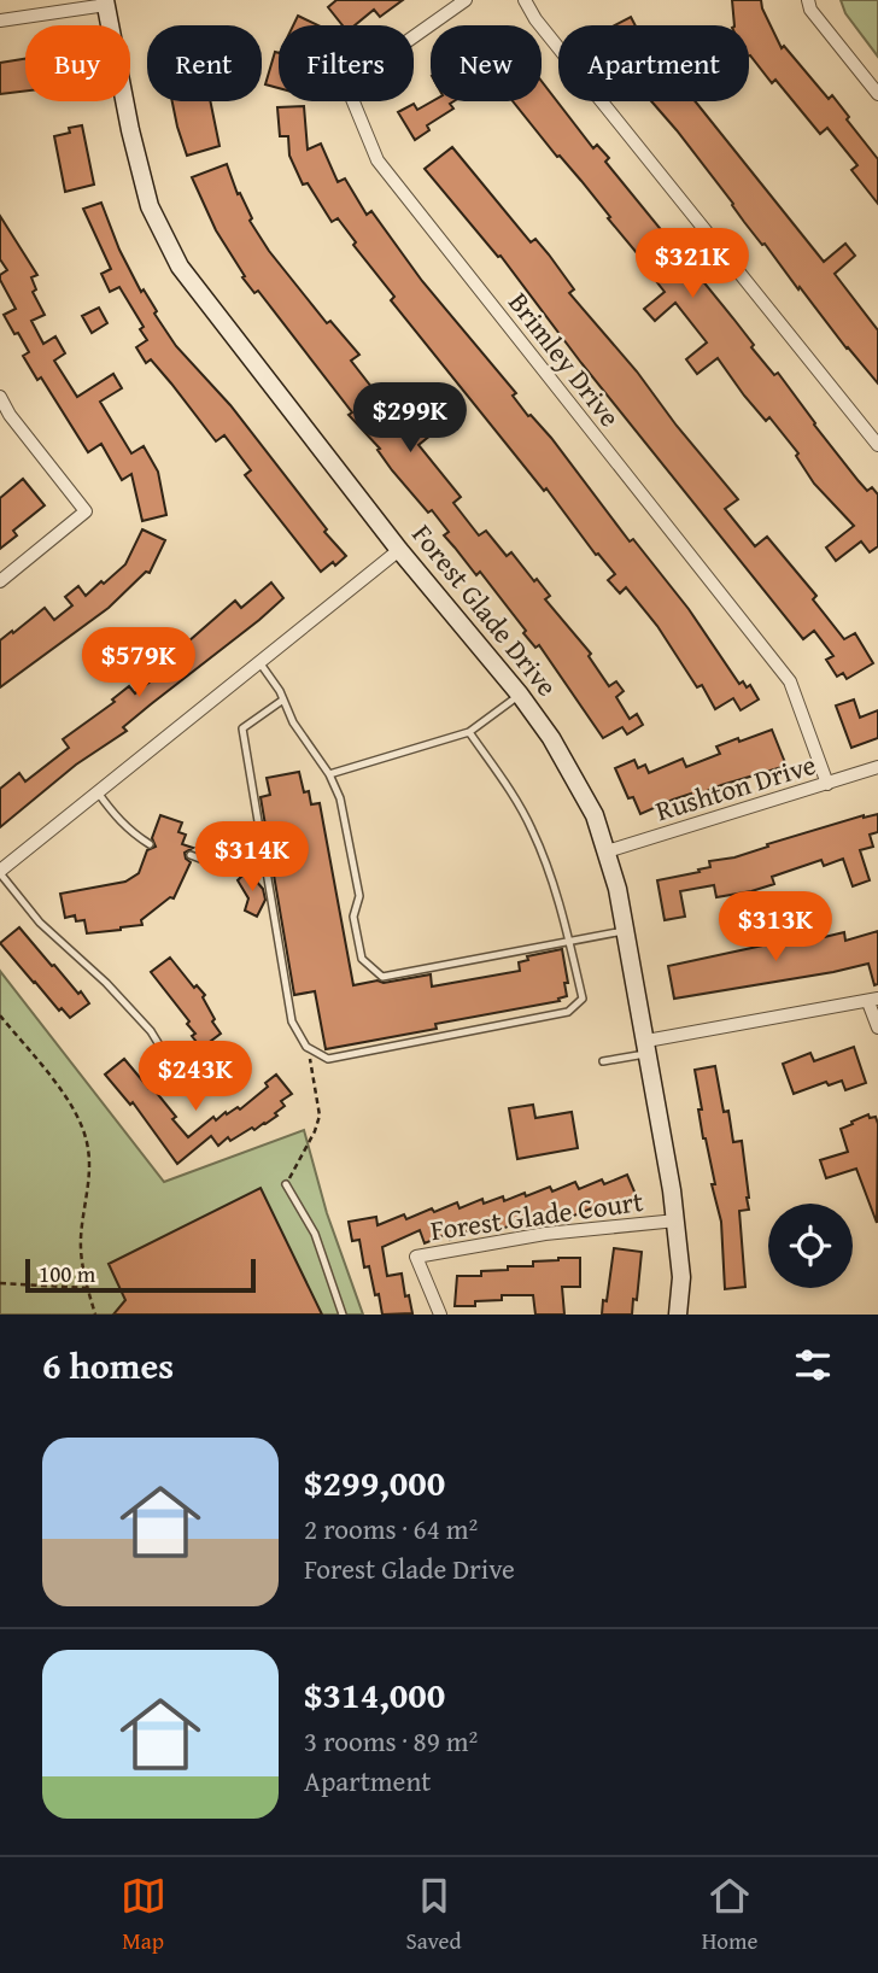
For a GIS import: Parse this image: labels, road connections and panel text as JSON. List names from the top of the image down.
{
  "streets": {
    "street": [
      "Brimley Drive",
      "Forest Glade Drive",
      "Rushton Drive",
      "Forest Glade Court"
    ]
  },
  "crossings": [
    ["Brimley Drive", "Rushton Drive"],
    ["Forest Glade Drive", "Rushton Drive"],
    ["Forest Glade Drive", "Forest Glade Court"]
  ],
  "scale_bar": "100 m",
  "page": {
    "chip": [
      "Buy",
      "Rent",
      "Filters",
      "New",
      "Apartment"
    ],
    "price": [
      "$321K",
      "$299K",
      "$579K",
      "$314K",
      "$313K",
      "$243K"
    ],
    "scale": "100 m",
    "heading": "6 homes",
    "list": [
      {
        "name": "$299,000",
        "note": "2 rooms · 64 m² · Forest Glade Drive"
      },
      {
        "name": "$314,000",
        "note": "3 rooms · 89 m² · Apartment"
      }
    ],
    "tabs": ["Map", "Saved", "Home"]
  }
}
